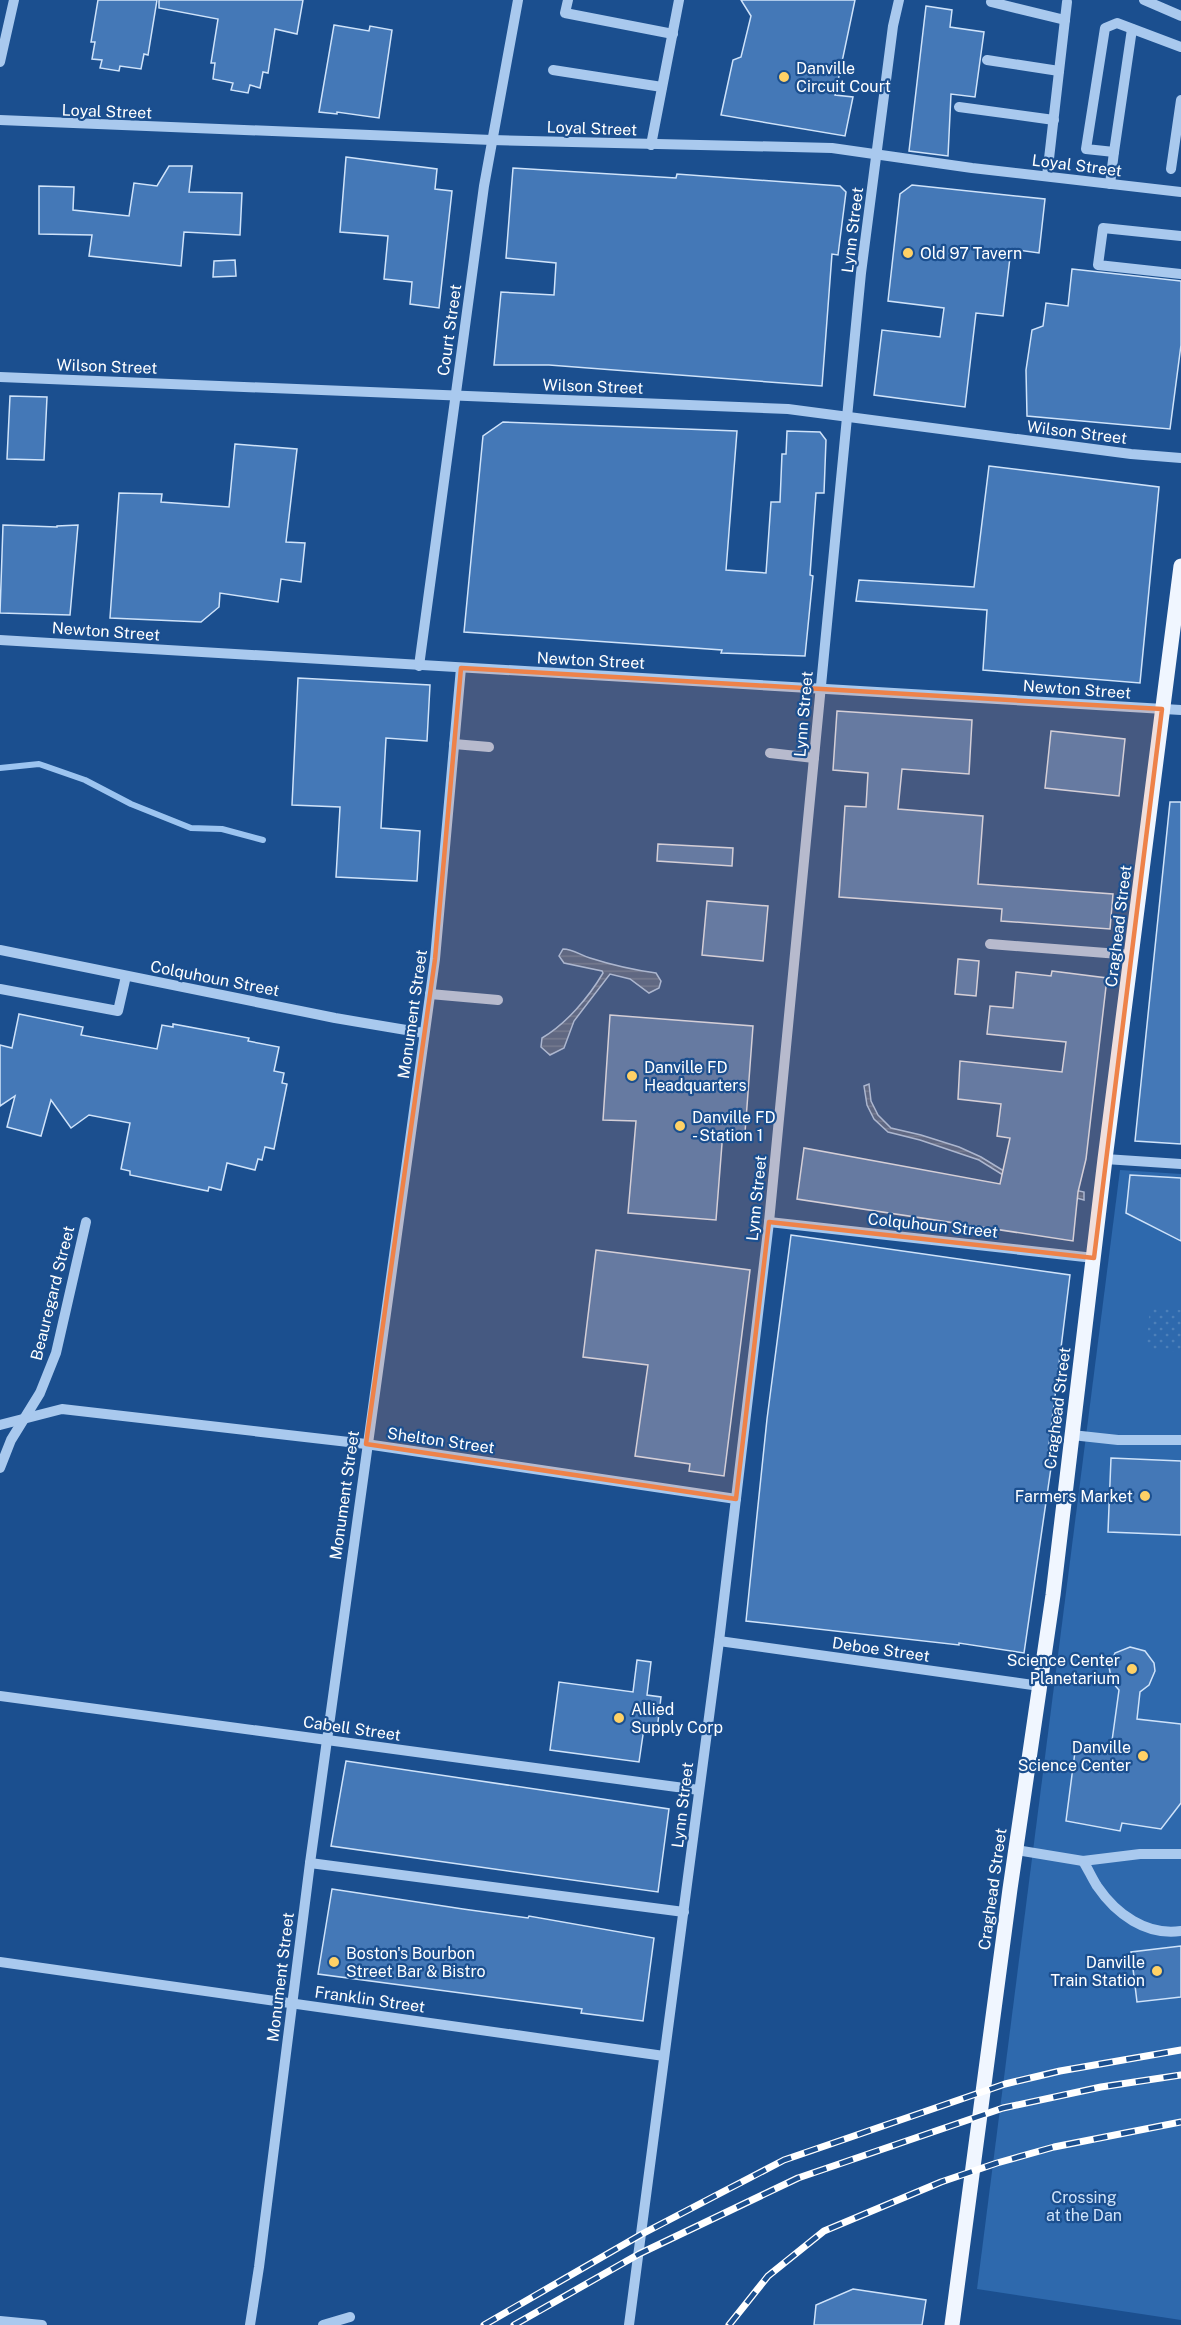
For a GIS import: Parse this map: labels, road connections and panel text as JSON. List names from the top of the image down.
{
  "streets": {
    "main road": ["Craghead Street"],
    "street": [
      "Loyal Street",
      "Lynn Street",
      "Court Street",
      "Wilson Street",
      "Newton Street",
      "Colquhoun Street",
      "Monument Street",
      "Beauregard Street",
      "Shelton Street",
      "Deboe Street",
      "Cabell Street",
      "Franklin Street"
    ]
  },
  "crossings": [
    ["Loyal Street", "Lynn Street"],
    ["Loyal Street", "Court Street"],
    ["Lynn Street", "Wilson Street"],
    ["Lynn Street", "Newton Street"],
    ["Lynn Street", "Colquhoun Street"],
    ["Lynn Street", "Shelton Street"],
    ["Lynn Street", "Deboe Street"],
    ["Lynn Street", "Cabell Street"],
    ["Lynn Street", "Franklin Street"],
    ["Court Street", "Wilson Street"],
    ["Court Street", "Newton Street"],
    ["Newton Street", "Craghead Street"],
    ["Newton Street", "Monument Street"],
    ["Craghead Street", "Colquhoun Street"],
    ["Craghead Street", "Deboe Street"],
    ["Colquhoun Street", "Monument Street"],
    ["Monument Street", "Shelton Street"],
    ["Monument Street", "Cabell Street"],
    ["Monument Street", "Franklin Street"],
    ["Beauregard Street", "Shelton Street"]
  ],
  "parks": ["Crossing at the Dan"],
  "places": [
    "Danville Circuit Court",
    "Old 97 Tavern",
    "Danville FD Headquarters",
    "Danville FD - Station 1",
    "Farmers Market",
    "Science Center Planetarium",
    "Allied Supply Corp",
    "Danville Science Center",
    "Boston's Bourbon Street Bar & Bistro",
    "Danville Train Station"
  ]
}
